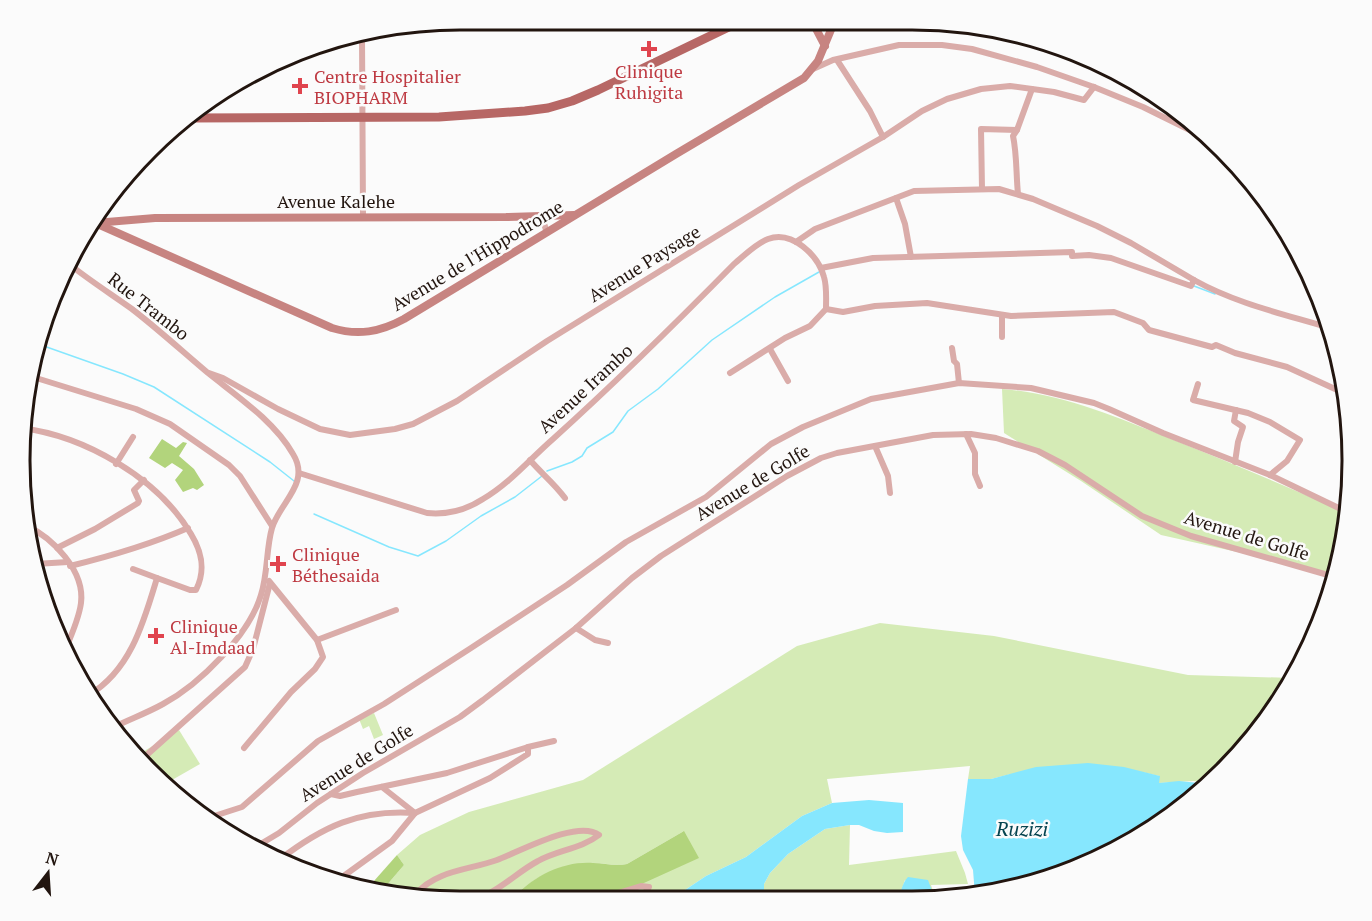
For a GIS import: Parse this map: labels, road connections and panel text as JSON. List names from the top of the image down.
{
  "streets": {
    "street": [
      "Avenue Kalehe",
      "Avenue de l'Hippodrome",
      "Avenue Paysage",
      "Rue Trambo",
      "Avenue Irambo",
      "Avenue de Golfe"
    ]
  },
  "crossings": [
    ["Avenue Kalehe", "Avenue de l'Hippodrome"],
    ["Avenue Paysage", "Rue Trambo"],
    ["Rue Trambo", "Avenue Irambo"]
  ],
  "water": ["Ruzizi"],
  "places": {
    "health": [
      "Clinique Ruhigita",
      "Centre Hospitalier BIOPHARM",
      "Clinique Béthesaida",
      "Clinique Al-Imdaad"
    ]
  },
  "north": "top"
}
